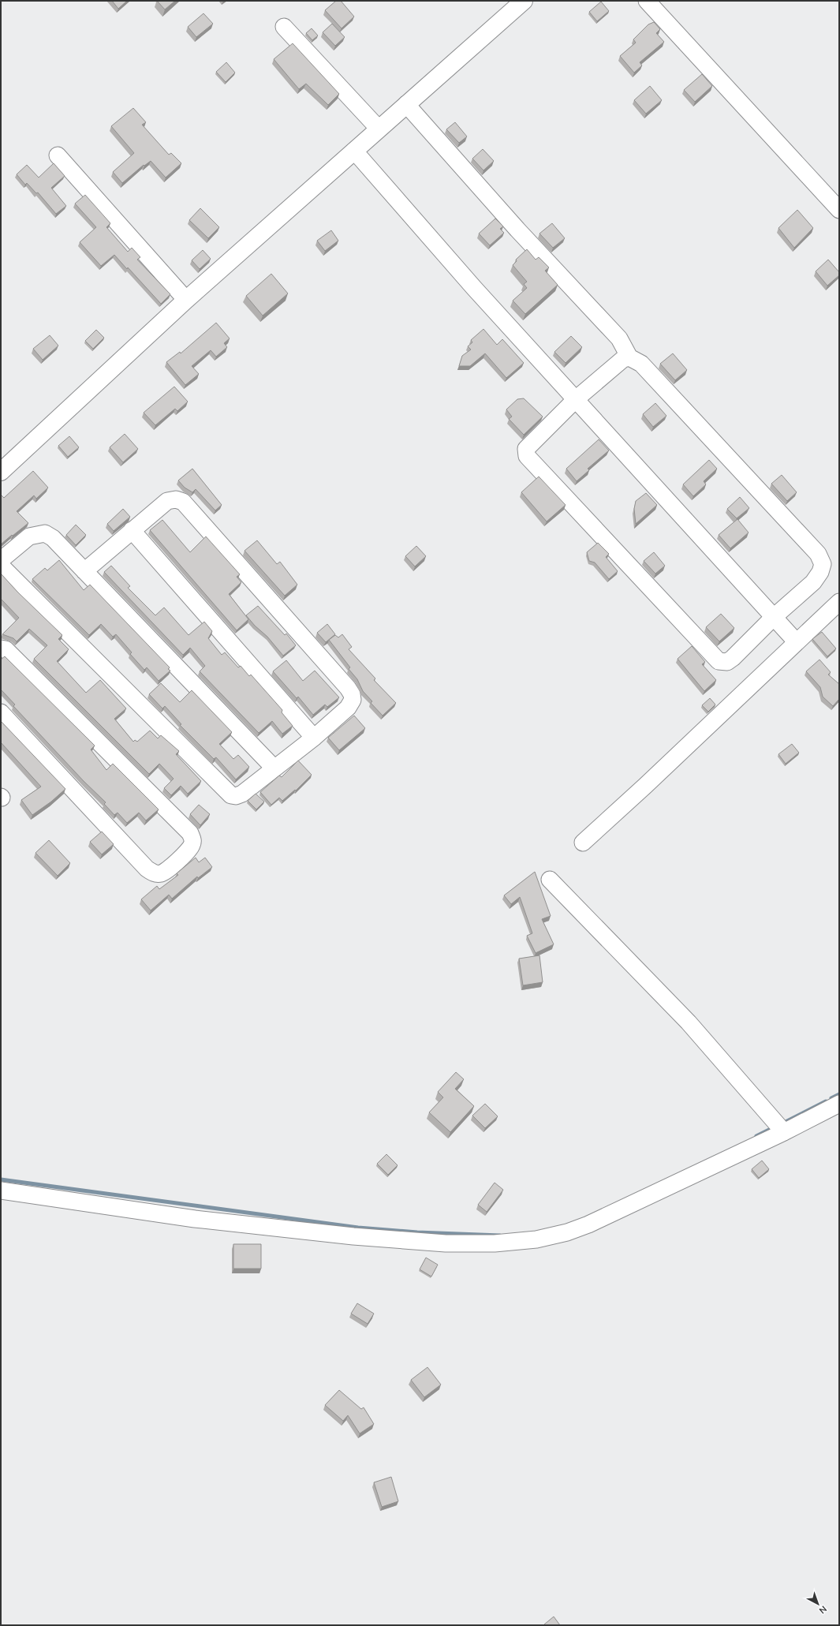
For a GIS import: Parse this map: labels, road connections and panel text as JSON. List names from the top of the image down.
{
  "north": "bottom right"
}
